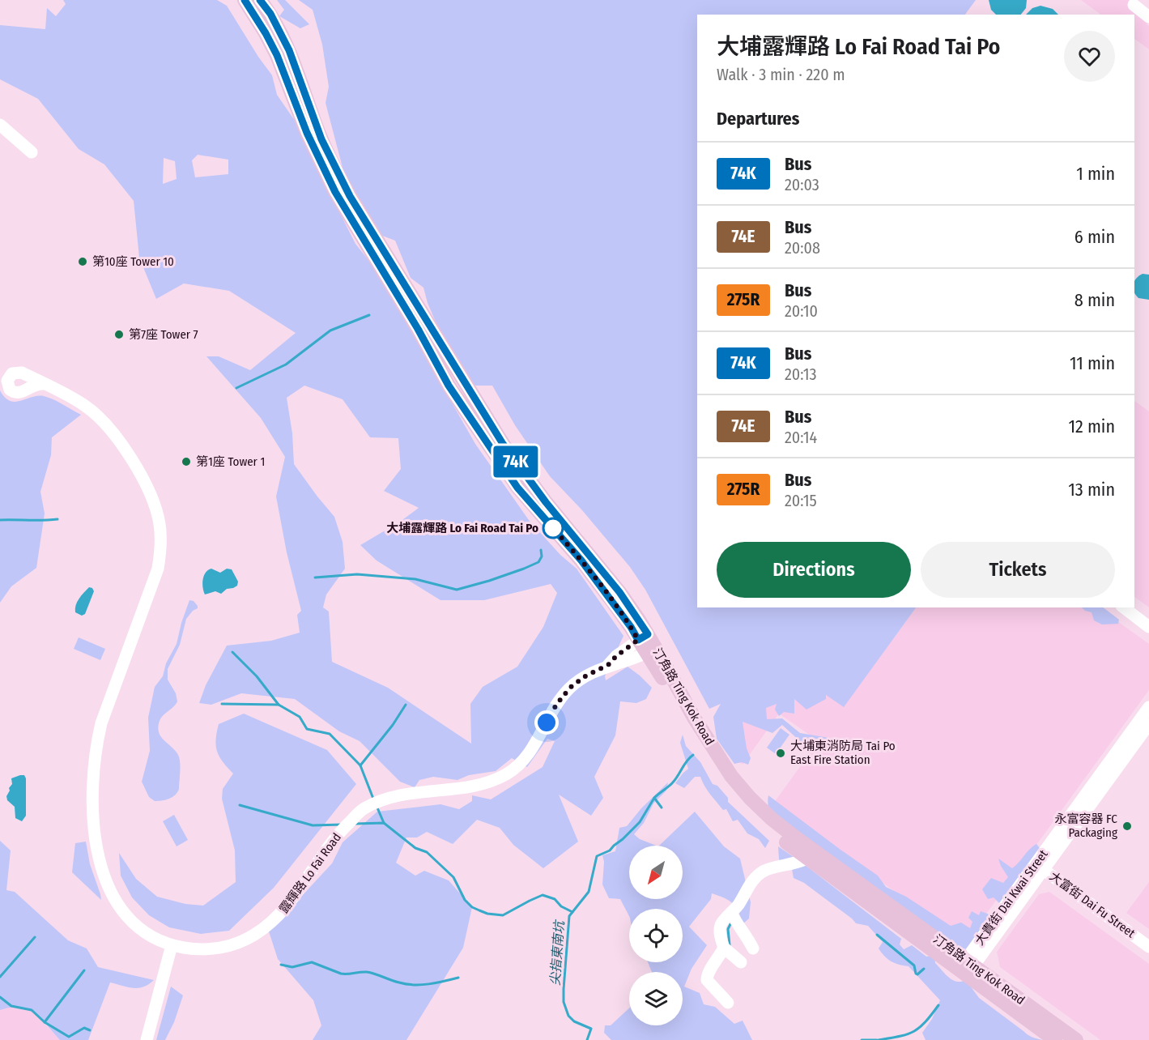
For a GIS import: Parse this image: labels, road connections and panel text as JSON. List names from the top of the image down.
{
  "streets": {
    "main road": ["汀角路 Ting Kok Road"],
    "street": ["露輝路 Lo Fai Road", "大貴街 Dai Kwai Street", "大富街 Dai Fu Street"]
  },
  "crossings": [
    ["汀角路 Ting Kok Road", "露輝路 Lo Fai Road"],
    ["汀角路 Ting Kok Road", "大貴街 Dai Kwai Street"],
    ["大貴街 Dai Kwai Street", "大富街 Dai Fu Street"]
  ],
  "water": ["尖指東南坑"],
  "places": [
    "第10座 Tower 10",
    "第7座 Tower 7",
    "第1座 Tower 1",
    "大埔露輝路 Lo Fai Road Tai Po",
    "大埔東消防局 Tai Po East Fire Station",
    "永富容器 FC Packaging"
  ],
  "lines": ["bus line 74K"],
  "north": "bottom left",
  "page": {
    "on_map": "74K",
    "heading": [
      ["大埔露輝路 Lo Fai Road Tai Po", "Walk · 3 min · 220 m"],
      "Departures"
    ],
    "list": [
      {
        "mark": "74K",
        "name": "Bus",
        "note": "20:03",
        "value": "1 min"
      },
      {
        "mark": "74E",
        "name": "Bus",
        "note": "20:08",
        "value": "6 min"
      },
      {
        "mark": "275R",
        "name": "Bus",
        "note": "20:10",
        "value": "8 min"
      },
      {
        "mark": "74K",
        "name": "Bus",
        "note": "20:13",
        "value": "11 min"
      },
      {
        "mark": "74E",
        "name": "Bus",
        "note": "20:14",
        "value": "12 min"
      },
      {
        "mark": "275R",
        "name": "Bus",
        "note": "20:15",
        "value": "13 min"
      }
    ],
    "buttons": ["Directions", "Tickets"]
  }
}
